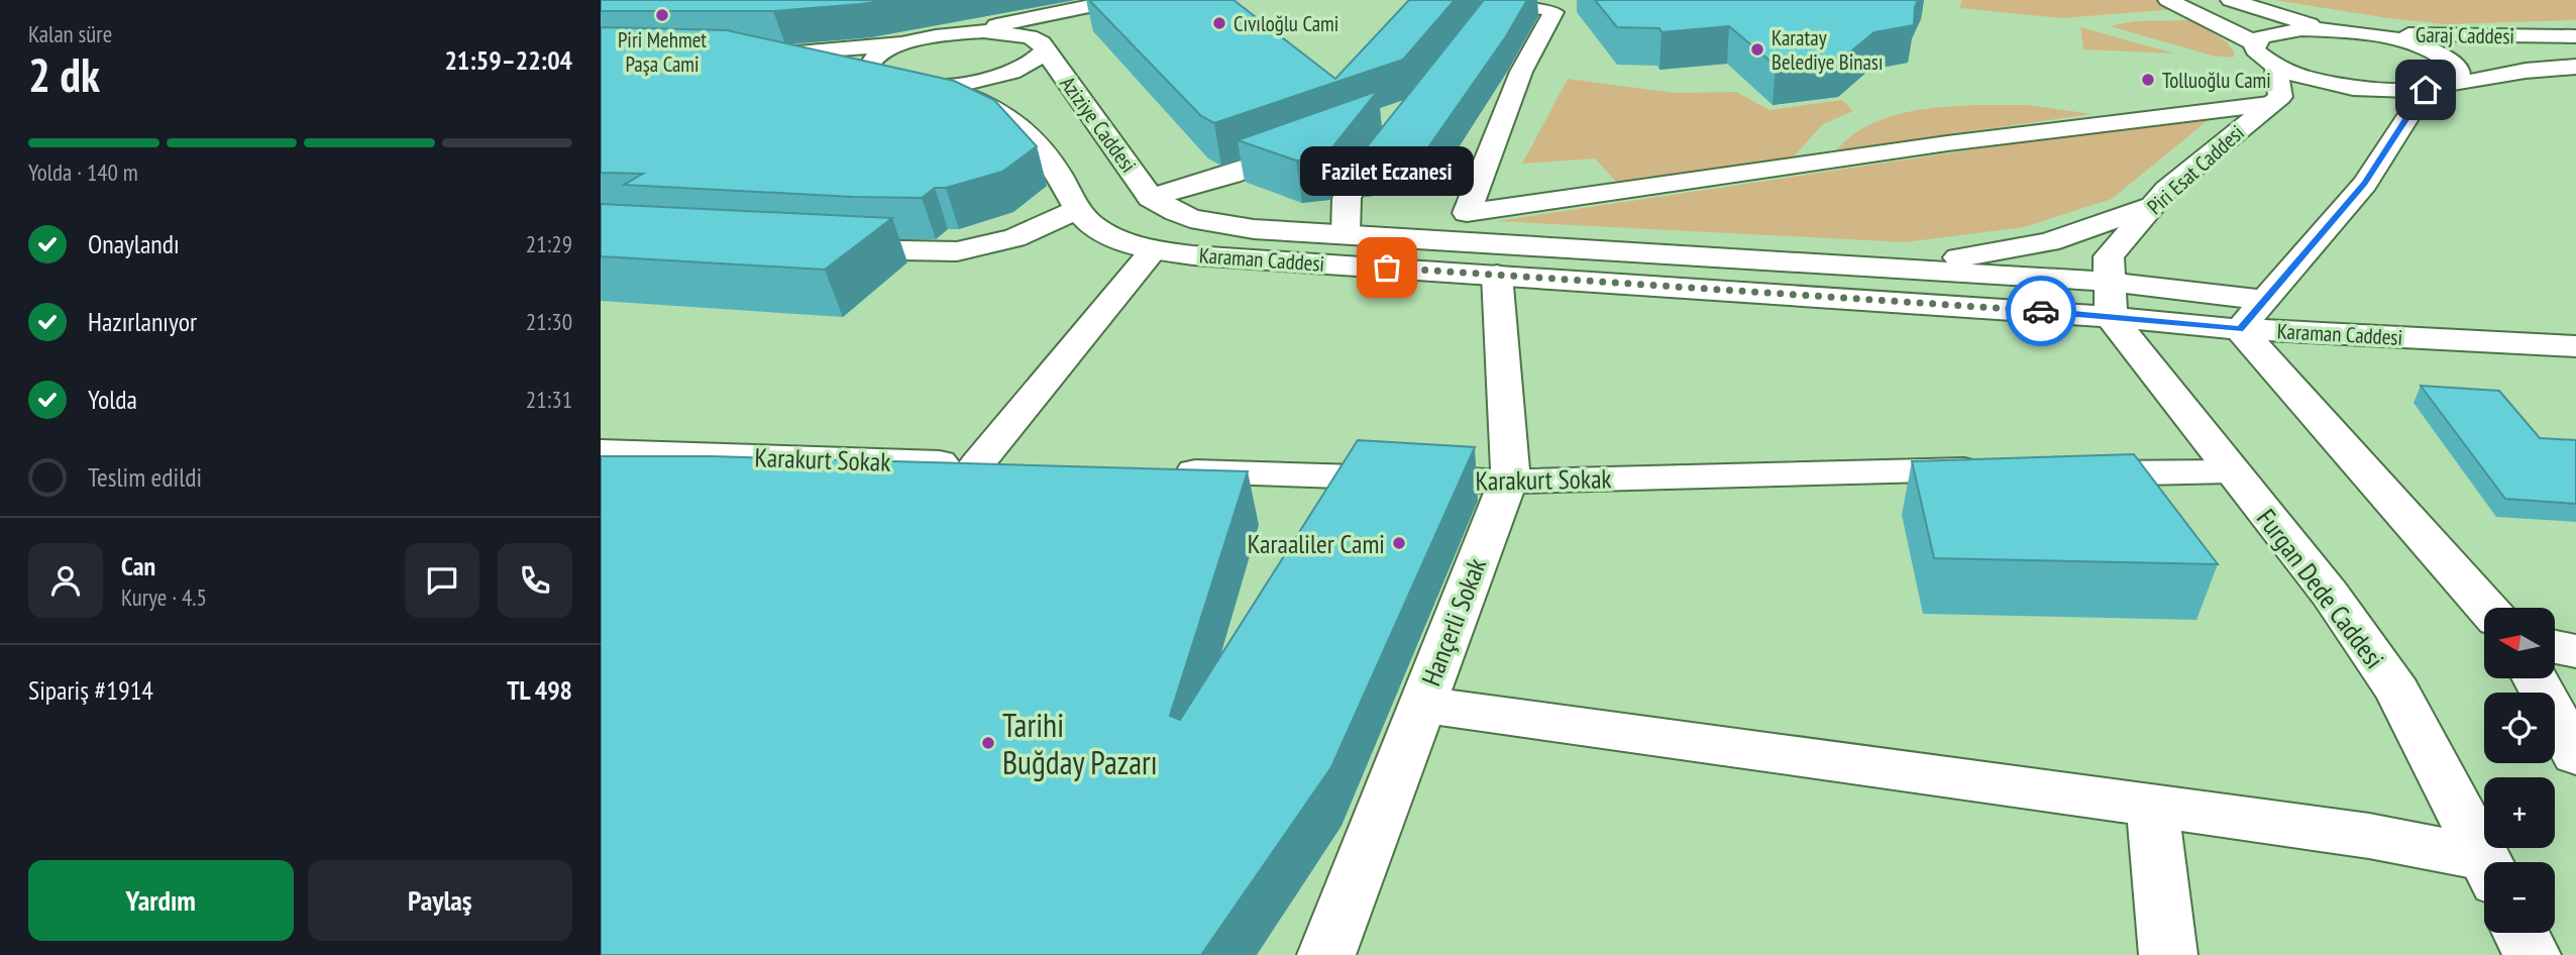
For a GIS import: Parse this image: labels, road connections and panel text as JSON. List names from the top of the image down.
{
  "streets": {
    "main road": [
      "Garaj Caddesi",
      "Aziziye Caddesi",
      "Piri Esat Caddesi",
      "Karaman Caddesi",
      "Karakurt Sokak",
      "Furgan Dede Caddesi",
      "Hançerli Sokak"
    ]
  },
  "crossings": [
    ["Garaj Caddesi", "Piri Esat Caddesi"],
    ["Aziziye Caddesi", "Karaman Caddesi"],
    ["Piri Esat Caddesi", "Karaman Caddesi"],
    ["Piri Esat Caddesi", "Furgan Dede Caddesi"],
    ["Karaman Caddesi", "Furgan Dede Caddesi"],
    ["Karaman Caddesi", "Hançerli Sokak"],
    ["Karakurt Sokak", "Hançerli Sokak"]
  ],
  "places": [
    "Piri Mehmet Paşa Cami",
    "Cıvıloğlu Cami",
    "Karatay Belediye Binası",
    "Tolluoğlu Cami",
    "Fazilet Eczanesi",
    "Karaaliler Cami",
    "Tarihi Buğday Pazarı"
  ],
  "north": "left",
  "page": {
    "heading": ["2 dk", "Kalan süre", "21:59–22:04"],
    "panel": [
      "Can",
      "Kurye · 4.5",
      "Sipariş #1914",
      "TL 498"
    ],
    "bar": "Yolda · 140 m",
    "bubble": "Fazilet Eczanesi",
    "list": [
      ["Onaylandı", "21:29"],
      ["Hazırlanıyor", "21:30"],
      ["Yolda", "21:31"],
      "Teslim edildi"
    ],
    "map_buttons": ["+", "−"],
    "buttons": ["Yardım", "Paylaş"]
  }
}
